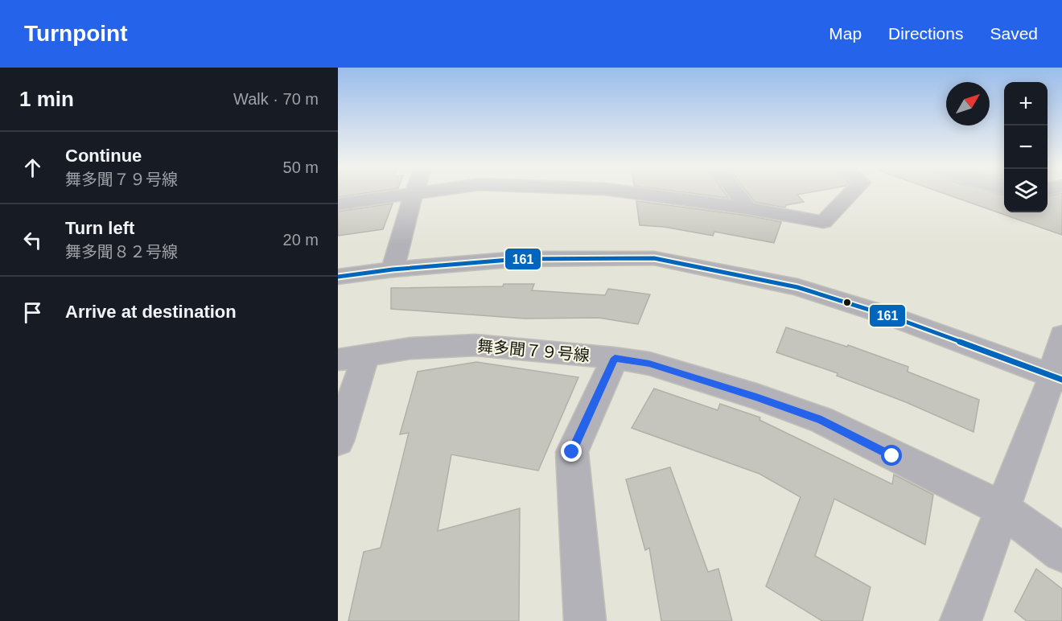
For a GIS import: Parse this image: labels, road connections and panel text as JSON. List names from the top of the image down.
{
  "streets": {
    "street": ["舞多聞７９号線"]
  },
  "lines": ["transit line 161"],
  "north": "top right",
  "page": {
    "header": "Turnpoint",
    "nav": ["Map", "Directions", "Saved"],
    "heading": ["1 min", "Walk · 70 m"],
    "map_buttons": ["+", "−"],
    "list": [
      ["Continue", "舞多聞７９号線", "50 m"],
      ["Turn left", "舞多聞８２号線", "20 m"],
      "Arrive at destination"
    ]
  }
}
